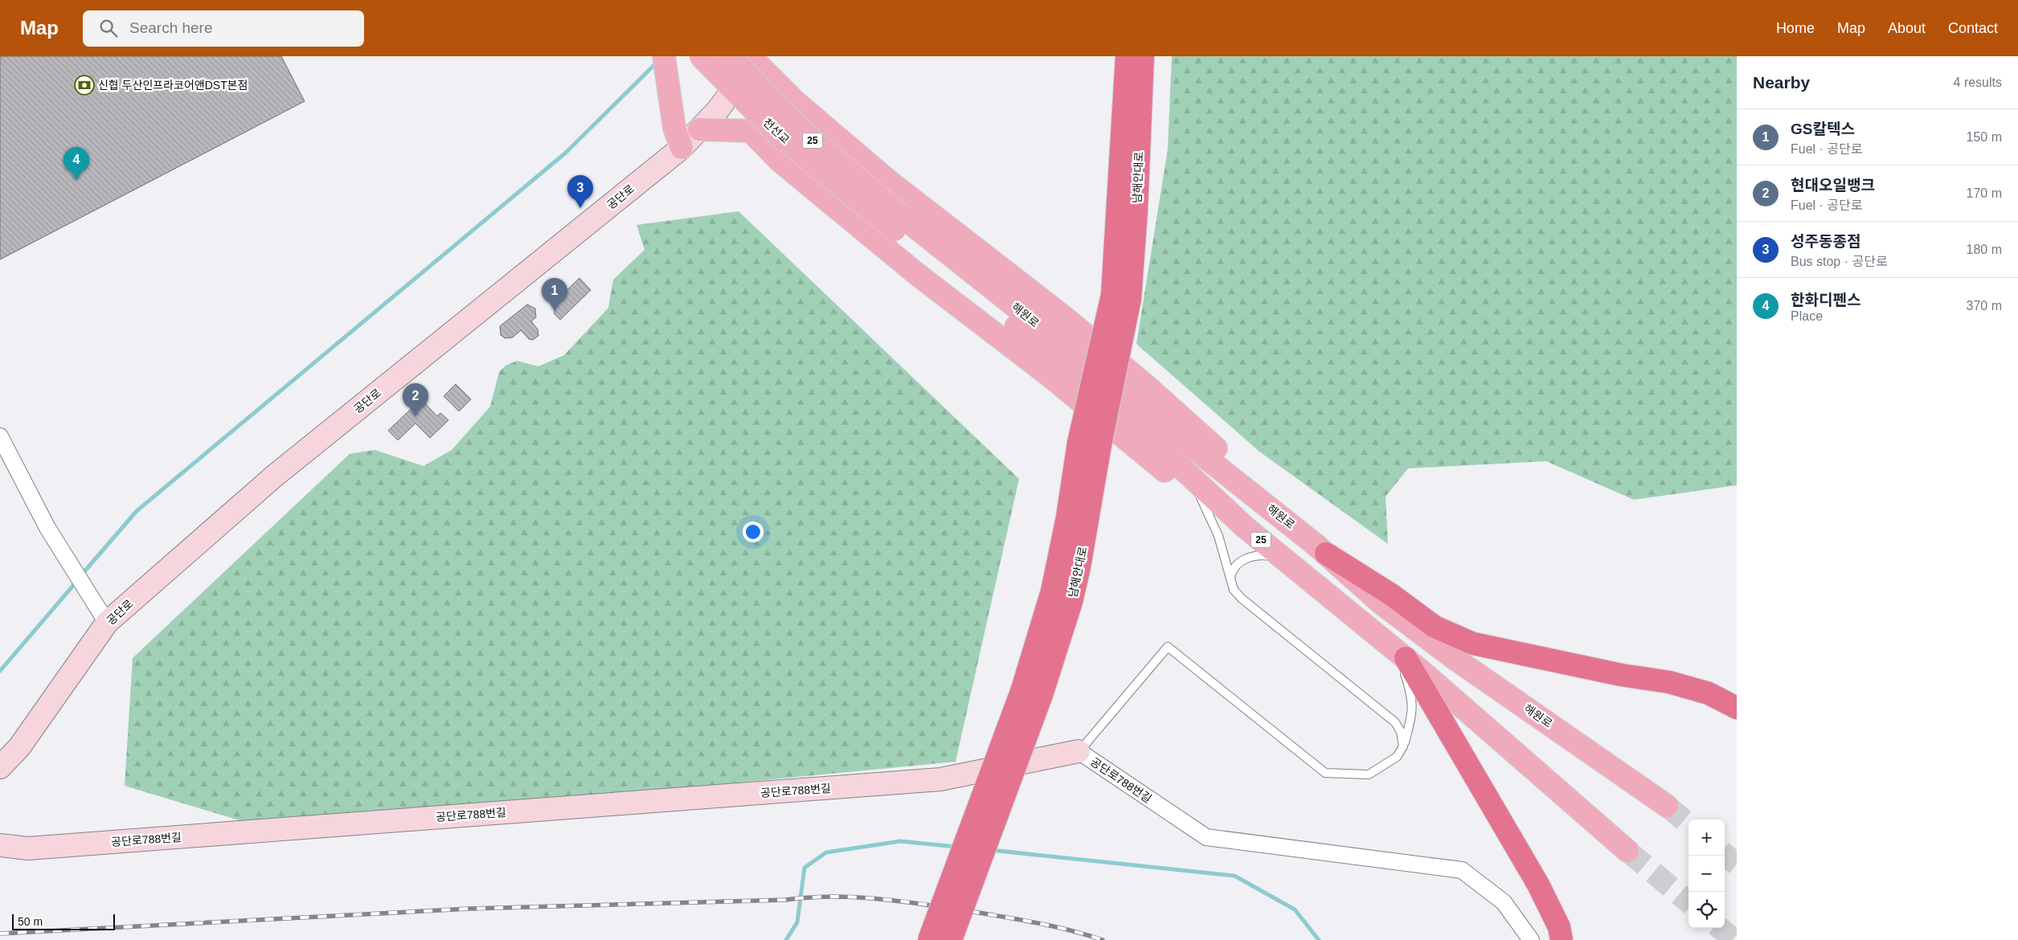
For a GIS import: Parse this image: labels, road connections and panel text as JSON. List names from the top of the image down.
{
  "streets": {
    "highway": ["남해안대로"],
    "main road": ["천선교", "25", "해원로"],
    "street": ["공단로", "공단로788번길"]
  },
  "crossings": [
    ["천선교", "해원로"]
  ],
  "places": {
    "bank": ["신협 두산인프라코어앤DST본점"]
  },
  "scale_bar": "50 m",
  "page": {
    "header": "Map",
    "search": "Search here",
    "nav": [
      "Home",
      "Map",
      "About",
      "Contact"
    ],
    "heading": ["Nearby", "4 results"],
    "list": [
      {
        "mark": "1",
        "name": "GS칼텍스",
        "note": "Fuel · 공단로",
        "value": "150 m"
      },
      {
        "mark": "2",
        "name": "현대오일뱅크",
        "note": "Fuel · 공단로",
        "value": "170 m"
      },
      {
        "mark": "3",
        "name": "성주동종점",
        "note": "Bus stop · 공단로",
        "value": "180 m"
      },
      {
        "mark": "4",
        "name": "한화디펜스",
        "note": "Place",
        "value": "370 m"
      }
    ],
    "pins": [
      "4",
      "3",
      "1",
      "2"
    ],
    "map_buttons": ["+", "−"],
    "scale": "50 m"
  }
}
